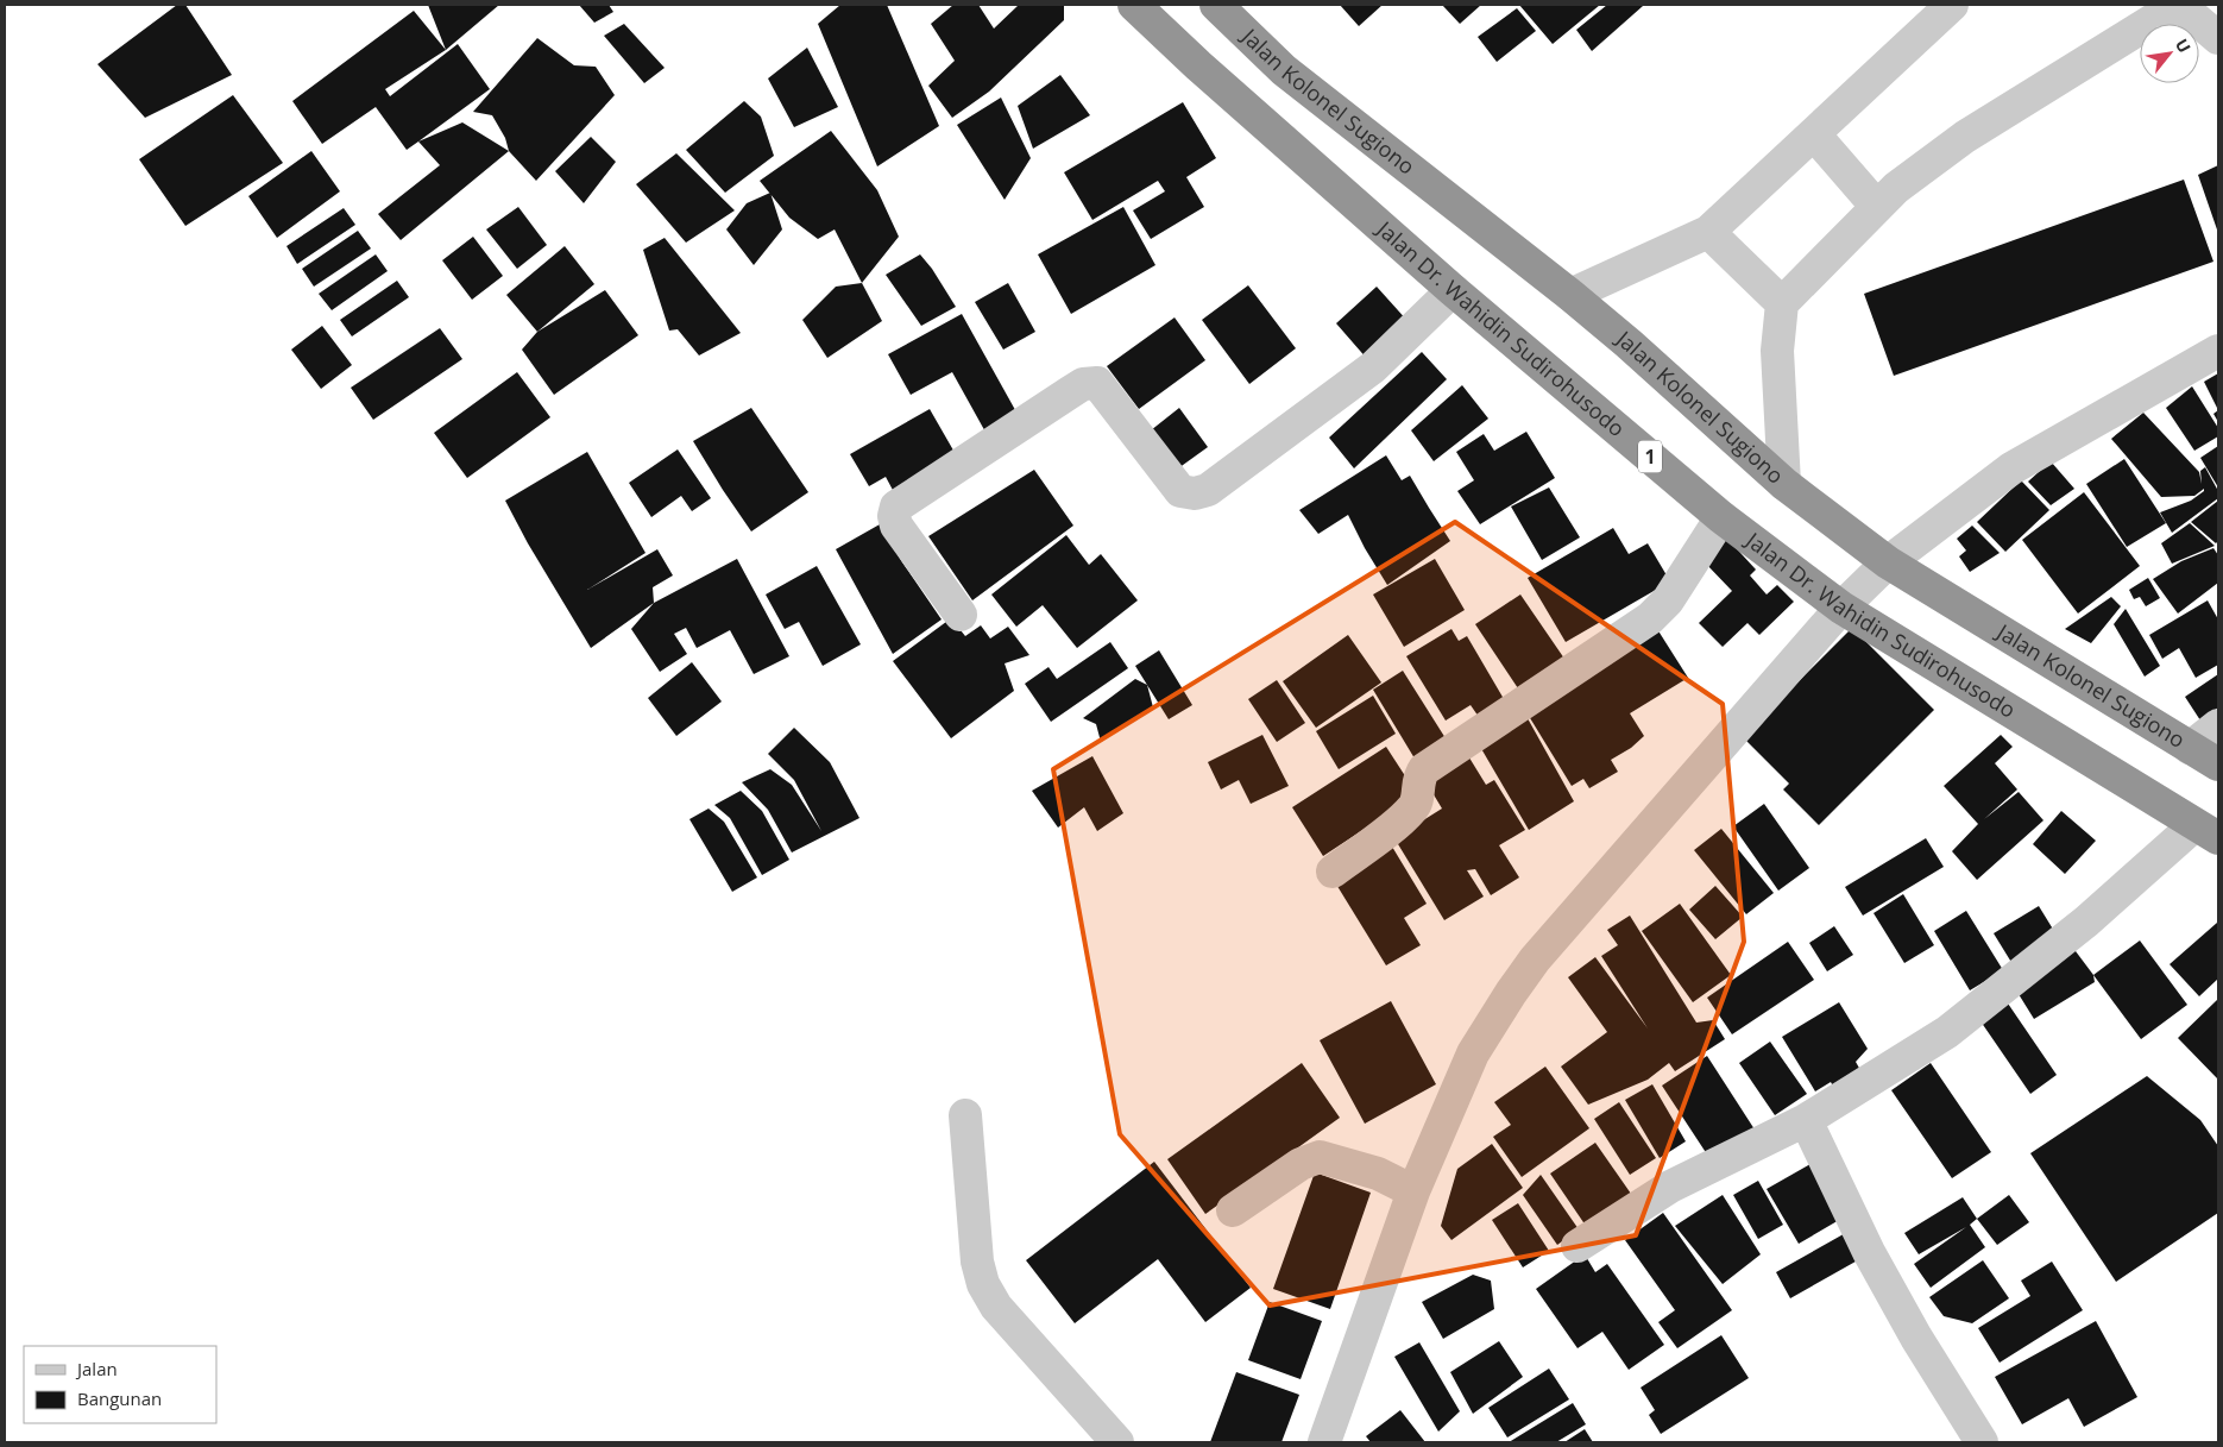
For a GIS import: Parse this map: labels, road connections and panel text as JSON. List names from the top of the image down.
{
  "streets": {
    "highway": ["Jalan Kolonel Sugiono", "Jalan Dr. Wahidin Sudirohusodo", "1"]
  },
  "legend": ["Jalan", "Bangunan"],
  "north": "top right"
}
